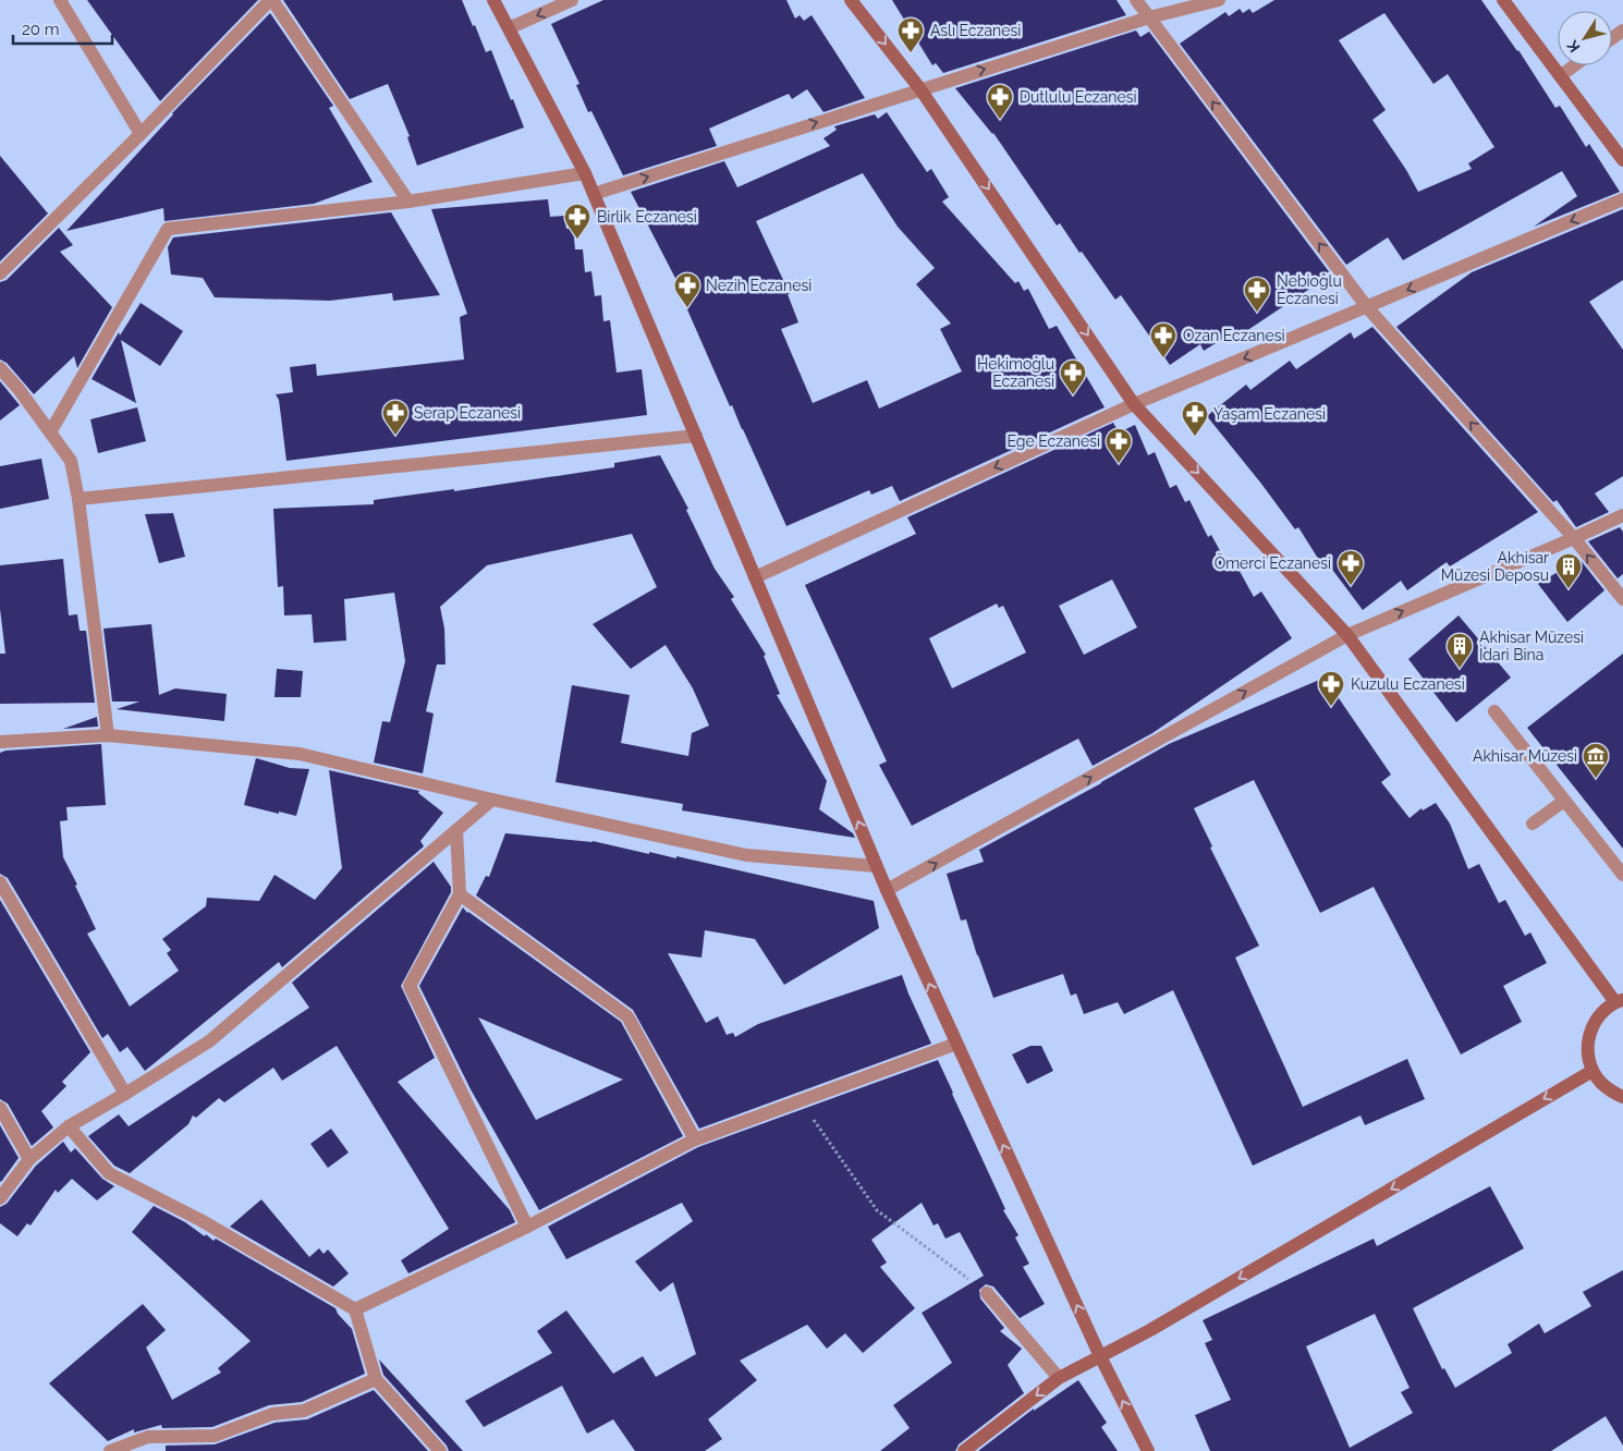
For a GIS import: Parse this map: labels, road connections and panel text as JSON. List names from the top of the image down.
{
  "places": {
    "pharmacy": [
      "Aslı Eczanesi",
      "Dutlulu Eczanesi",
      "Birlik Eczanesi",
      "Nezih Eczanesi",
      "Nebioğlu Eczanesi",
      "Ozan Eczanesi",
      "Hekimoğlu Eczanesi",
      "Serap Eczanesi",
      "Yaşam Eczanesi",
      "Ege Eczanesi",
      "Ömerci Eczanesi",
      "Kuzulu Eczanesi"
    ],
    "building": ["Akhisar Müzesi Deposu", "Akhisar Müzesi İdari Bina"],
    "museum": ["Akhisar Müzesi"]
  },
  "scale_bar": "20 m",
  "north": "bottom left"
}
